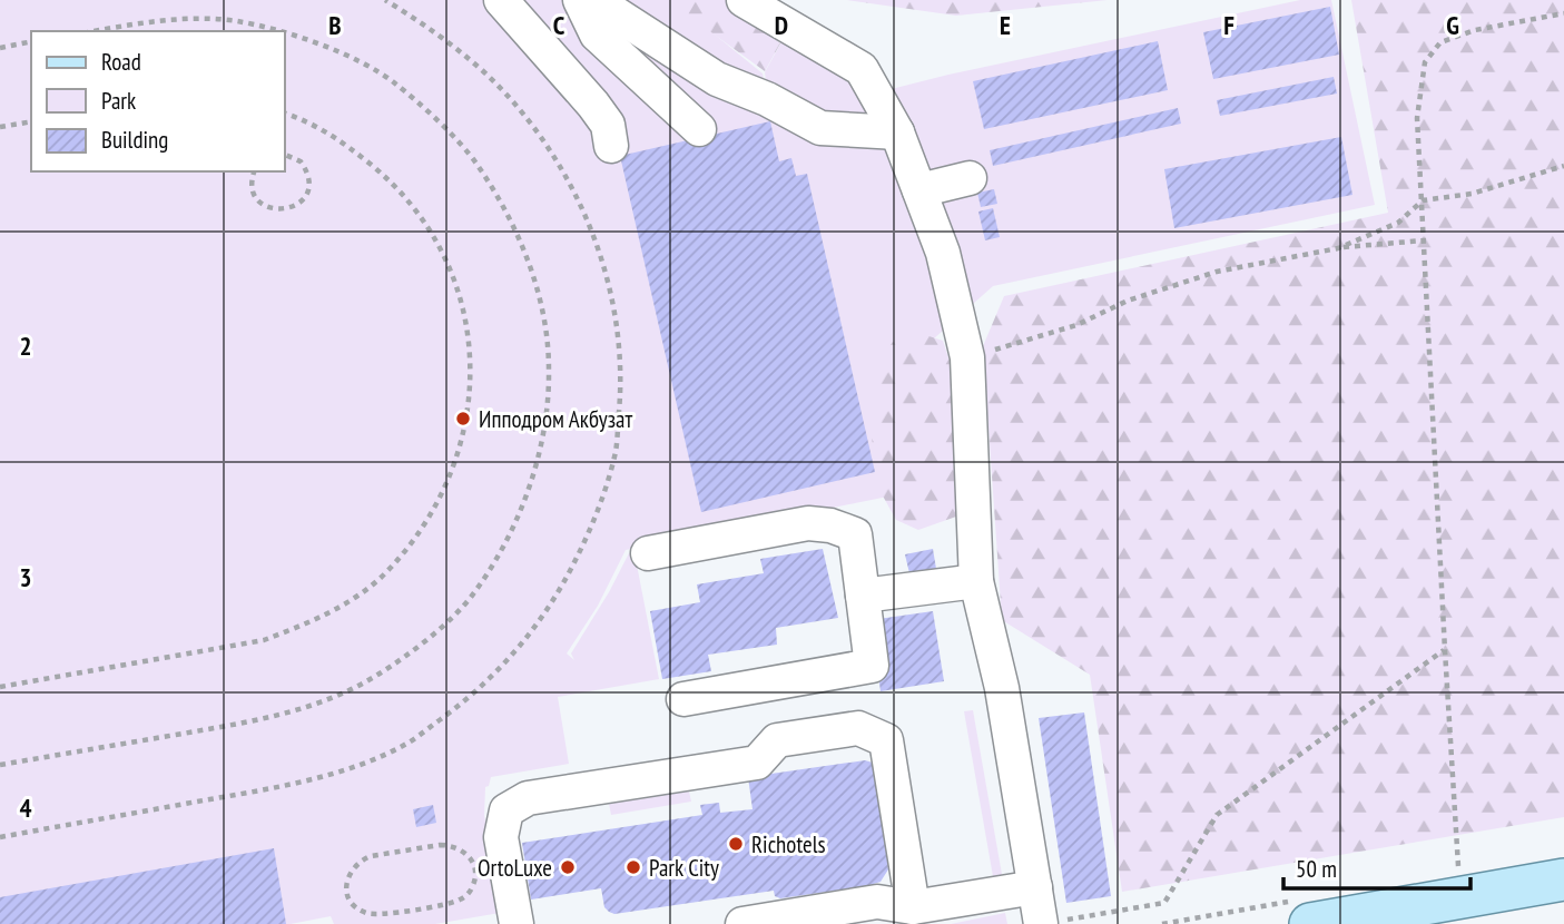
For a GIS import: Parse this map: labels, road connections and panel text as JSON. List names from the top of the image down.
{
  "places": [
    "Ипподром Акбузат",
    "Richotels",
    "OrtoLuxe",
    "Park City"
  ],
  "legend": ["Road", "Park", "Building"],
  "scale_bar": "50 m",
  "grid": {
    "columns": [
      "B",
      "C",
      "D",
      "E",
      "F",
      "G"
    ],
    "rows": ["2", "3", "4"]
  }
}
